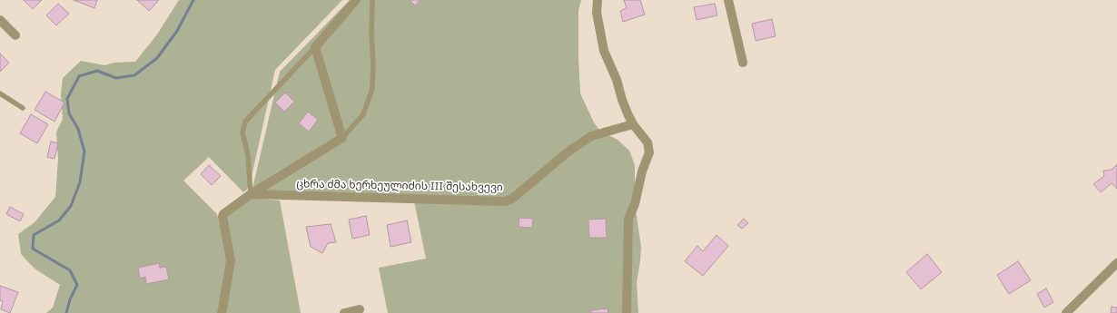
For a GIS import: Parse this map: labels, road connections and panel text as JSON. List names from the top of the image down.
{
  "streets": {
    "street": ["ცხრა ძმა ხერხეულიძის III შესახვევი"]
  }
}
